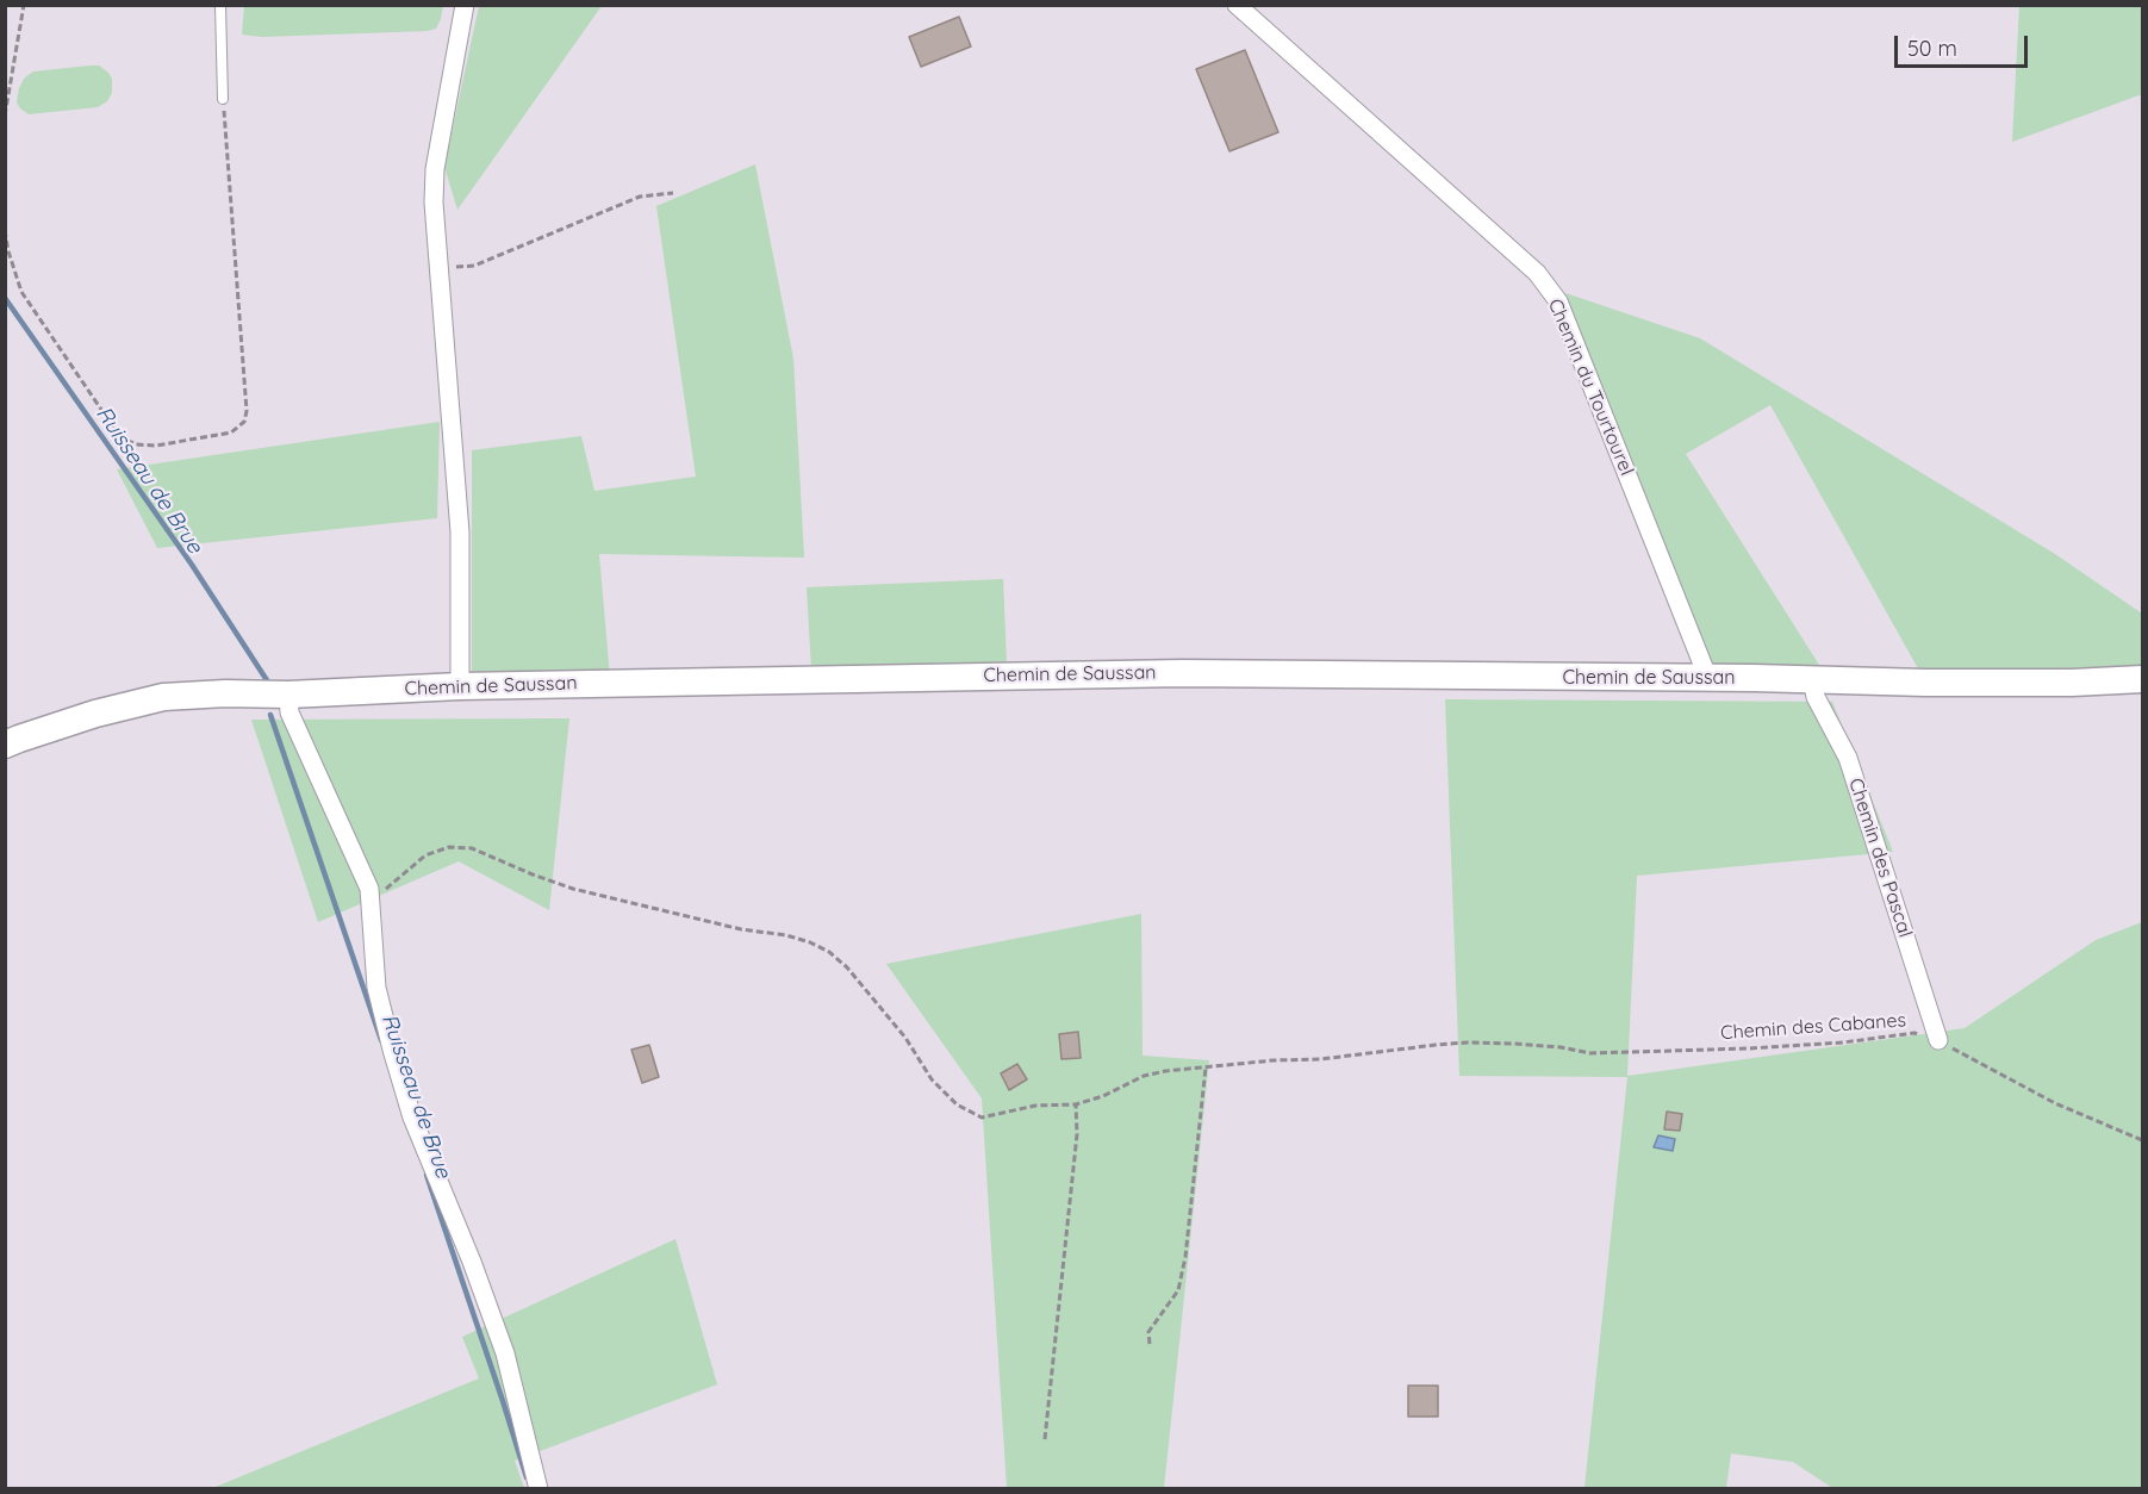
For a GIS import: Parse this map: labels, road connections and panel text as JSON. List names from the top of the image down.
{
  "streets": {
    "street": ["Chemin du Tourtourel", "Chemin de Saussan", "Chemin des Pascal"],
    "path": ["Chemin des Cabanes"]
  },
  "crossings": [
    ["Chemin du Tourtourel", "Chemin de Saussan"],
    ["Chemin de Saussan", "Chemin des Pascal"],
    ["Chemin des Pascal", "Chemin des Cabanes"]
  ],
  "water": ["Ruisseau de Brue"],
  "scale_bar": "50 m"
}
